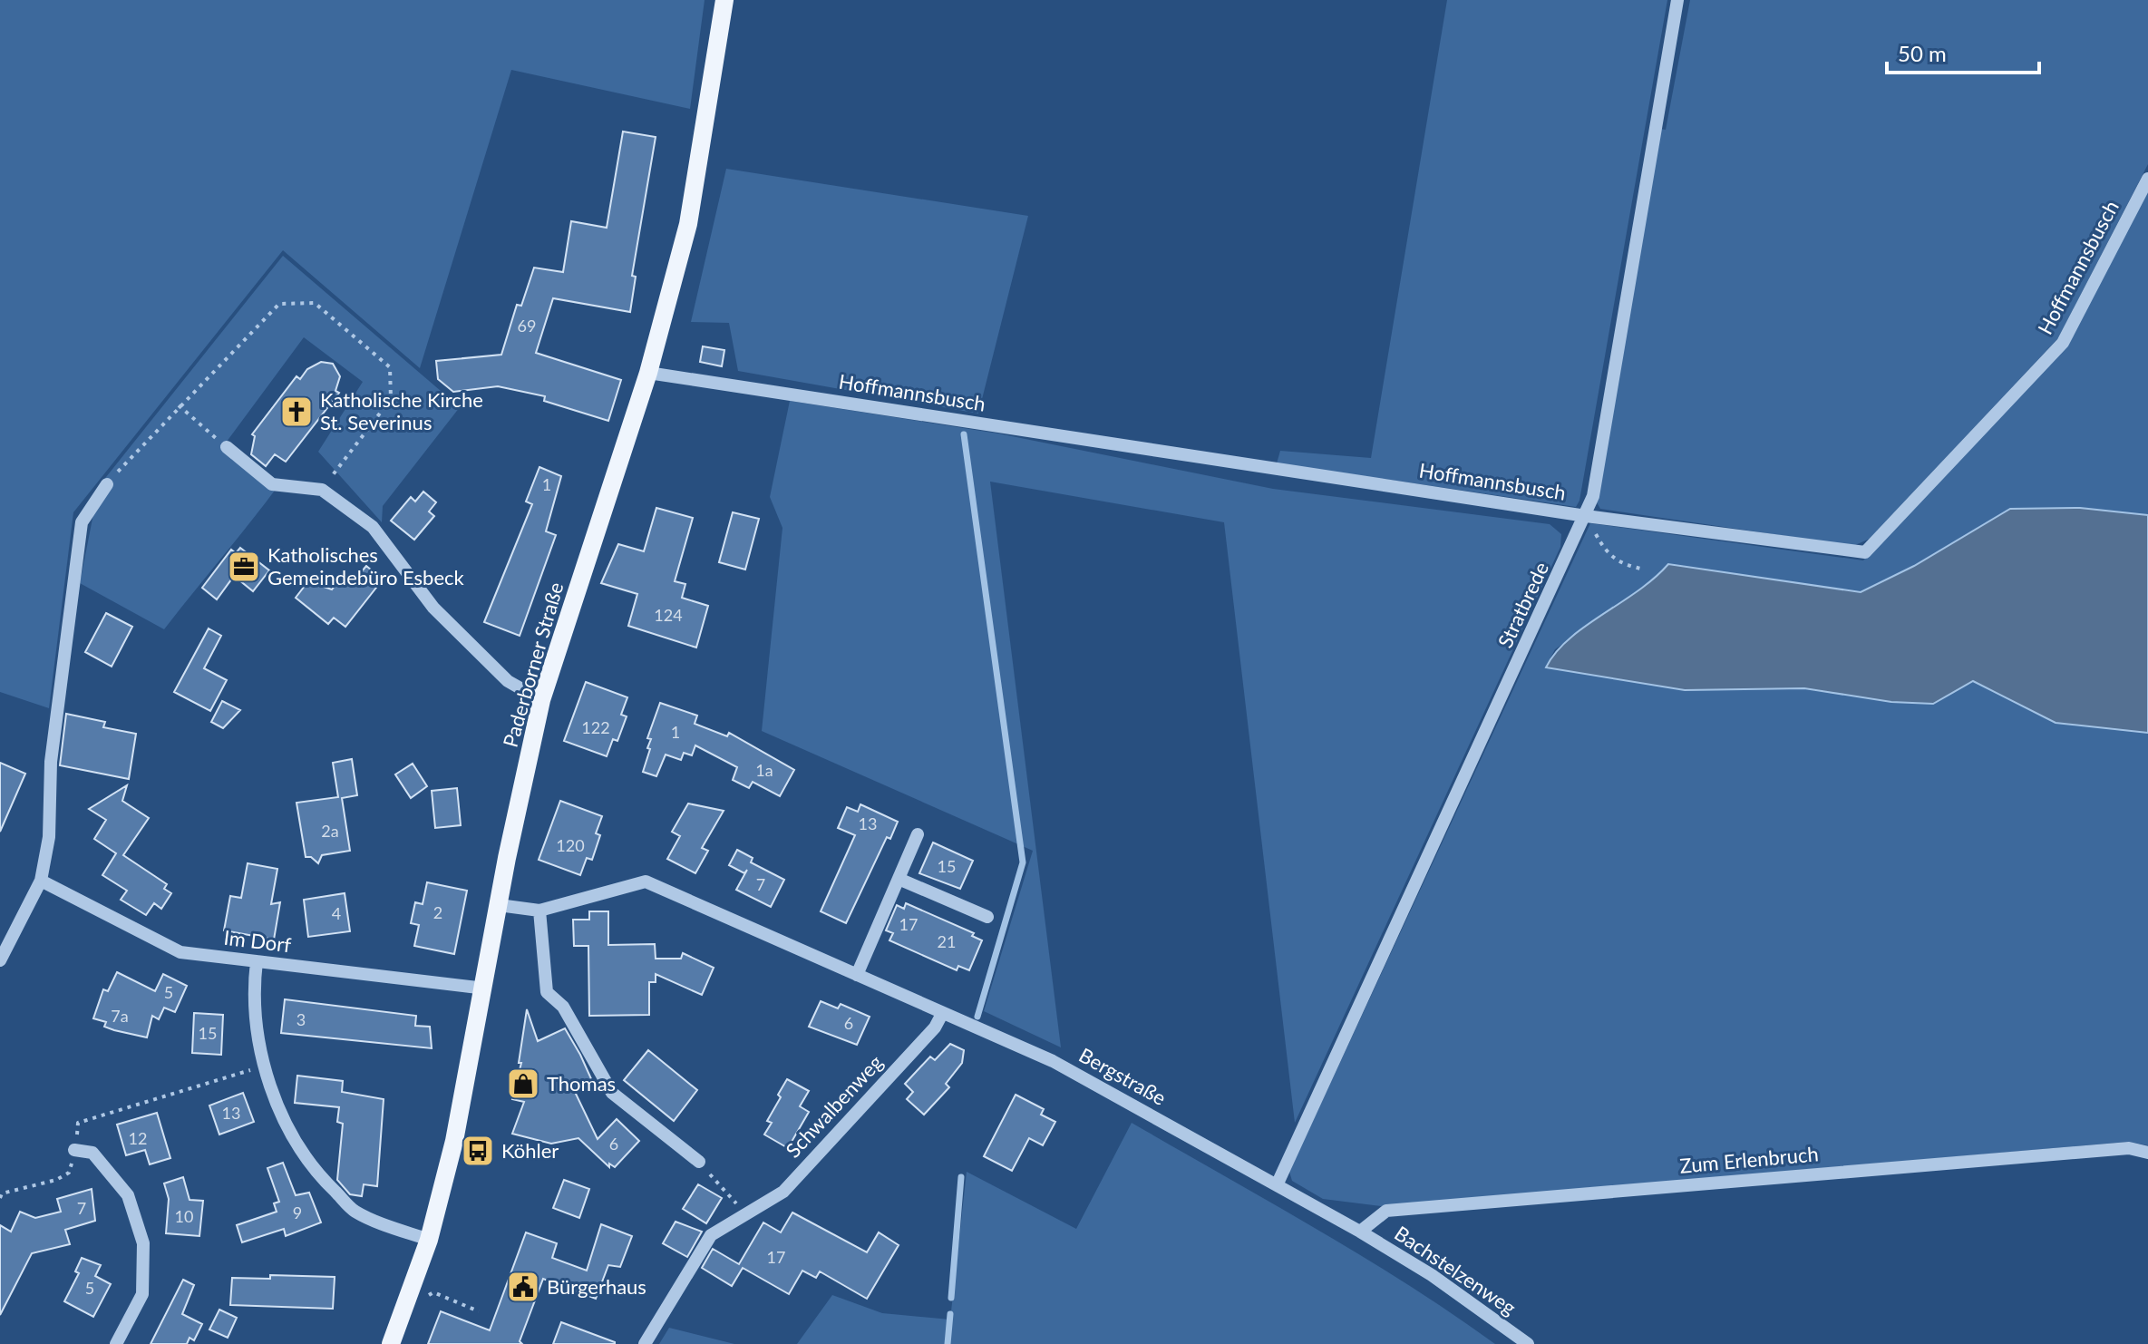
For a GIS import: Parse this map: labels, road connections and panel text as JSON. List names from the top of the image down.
{
  "streets": {
    "main road": ["Paderborner Straße"],
    "street": [
      "Hoffmannsbusch",
      "Stratbrede",
      "Im Dorf",
      "Bergstraße",
      "Schwalbenweg",
      "Zum Erlenbruch",
      "Bachstelzenweg"
    ]
  },
  "crossings": [
    ["Hoffmannsbusch", "Stratbrede"],
    ["Hoffmannsbusch", "Paderborner Straße"],
    ["Stratbrede", "Bergstraße"],
    ["Paderborner Straße", "Im Dorf"],
    ["Paderborner Straße", "Bergstraße"],
    ["Bergstraße", "Schwalbenweg"],
    ["Bergstraße", "Zum Erlenbruch"],
    ["Bergstraße", "Bachstelzenweg"],
    ["Zum Erlenbruch", "Bachstelzenweg"]
  ],
  "places": {
    "church": ["Katholische Kirche St. Severinus"],
    "office": ["Katholisches Gemeindebüro Esbeck"],
    "shop": ["Thomas"],
    "bus stop": ["Köhler"],
    "public building": ["Bürgerhaus"]
  },
  "house_numbers": [
    "69",
    "1",
    "124",
    "122",
    "1",
    "1a",
    "13",
    "2a",
    "120",
    "15",
    "7",
    "2",
    "4",
    "17",
    "21",
    "5",
    "7a",
    "3",
    "6",
    "15",
    "13",
    "12",
    "6",
    "7",
    "9",
    "10",
    "17",
    "5"
  ],
  "scale_bar": "50 m"
}
